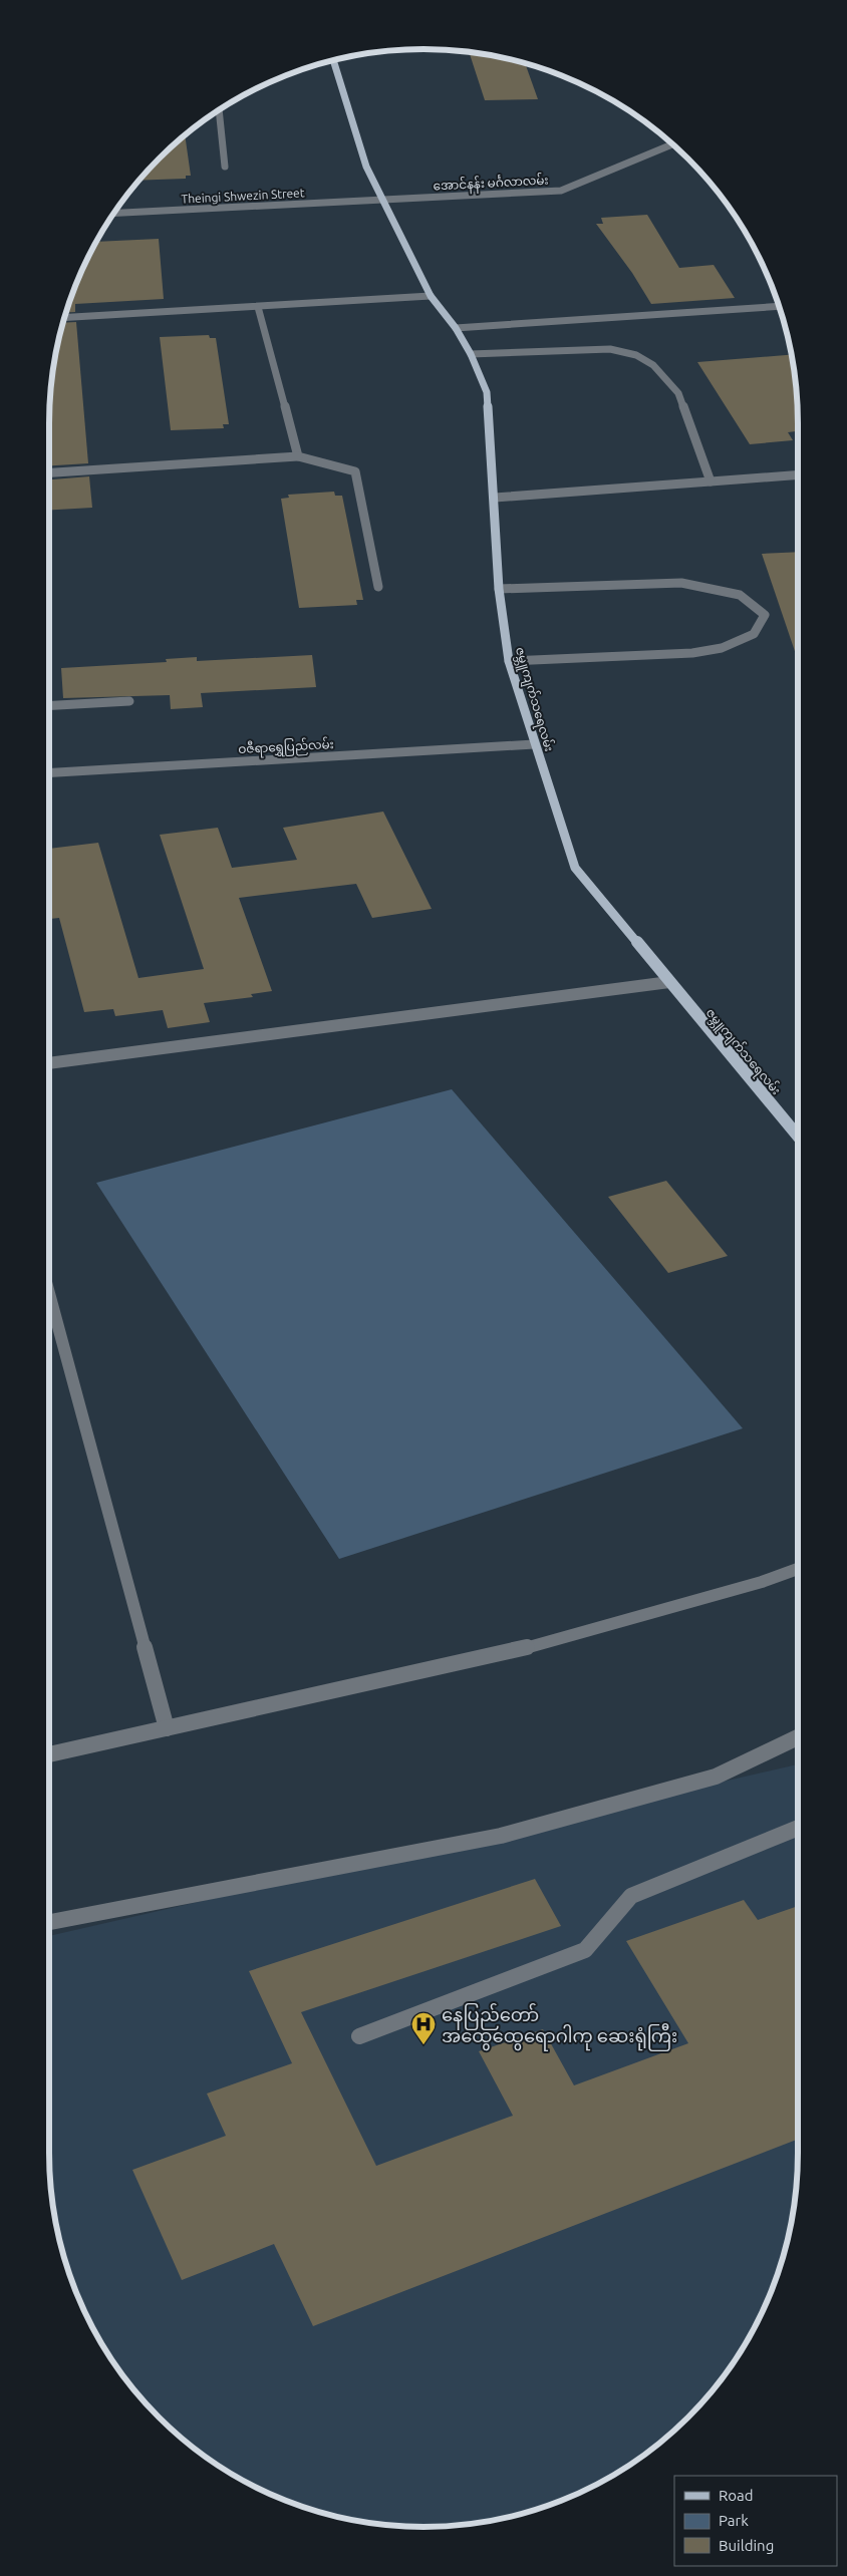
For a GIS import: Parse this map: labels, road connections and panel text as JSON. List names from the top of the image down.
{
  "streets": {
    "main road": ["ဇမ္ဘူကျက်သရေလမ်း"],
    "street": ["အောင်နန်း မင်္ဂလာလမ်း", "Theingi Shwezin Street", "ဝဇီရာရွှေပြည်လမ်း"]
  },
  "crossings": [
    ["အောင်နန်း မင်္ဂလာလမ်း", "Theingi Shwezin Street"],
    ["အောင်နန်း မင်္ဂလာလမ်း", "ဇမ္ဘူကျက်သရေလမ်း"],
    ["Theingi Shwezin Street", "ဇမ္ဘူကျက်သရေလမ်း"],
    ["ဇမ္ဘူကျက်သရေလမ်း", "ဝဇီရာရွှေပြည်လမ်း"]
  ],
  "places": {
    "hospital": ["နေပြည်တော် အထွေထွေရောဂါကု ဆေးရုံကြီး"]
  },
  "legend": ["Road", "Park", "Building"]
}
